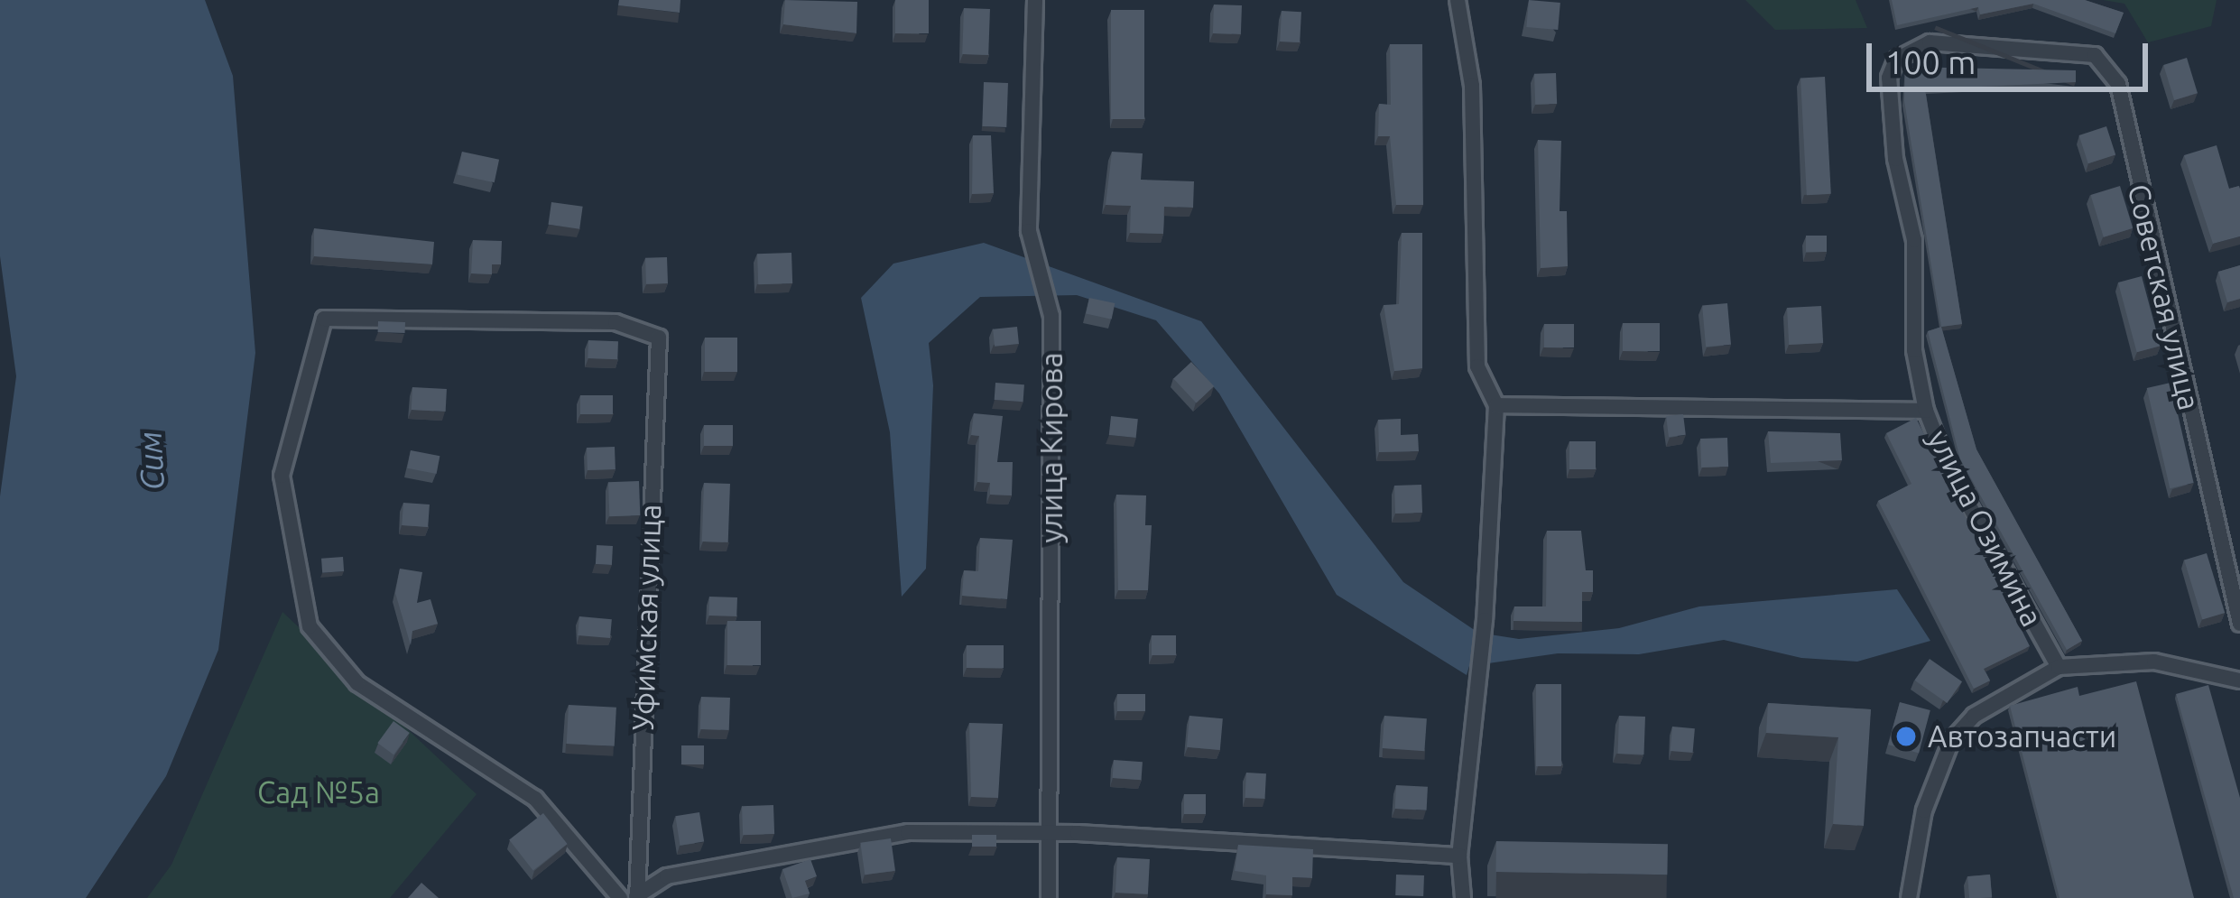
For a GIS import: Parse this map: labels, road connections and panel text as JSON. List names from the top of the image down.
{
  "streets": {
    "street": [
      "Советская улица",
      "улица Кирова",
      "улица Озимина",
      "Уфимская улица"
    ]
  },
  "crossings": [
    ["Советская улица", "улица Озимина"]
  ],
  "water": ["Сим"],
  "parks": ["Сад №5а"],
  "places": ["Автозапчасти"],
  "scale_bar": "100 m"
}
